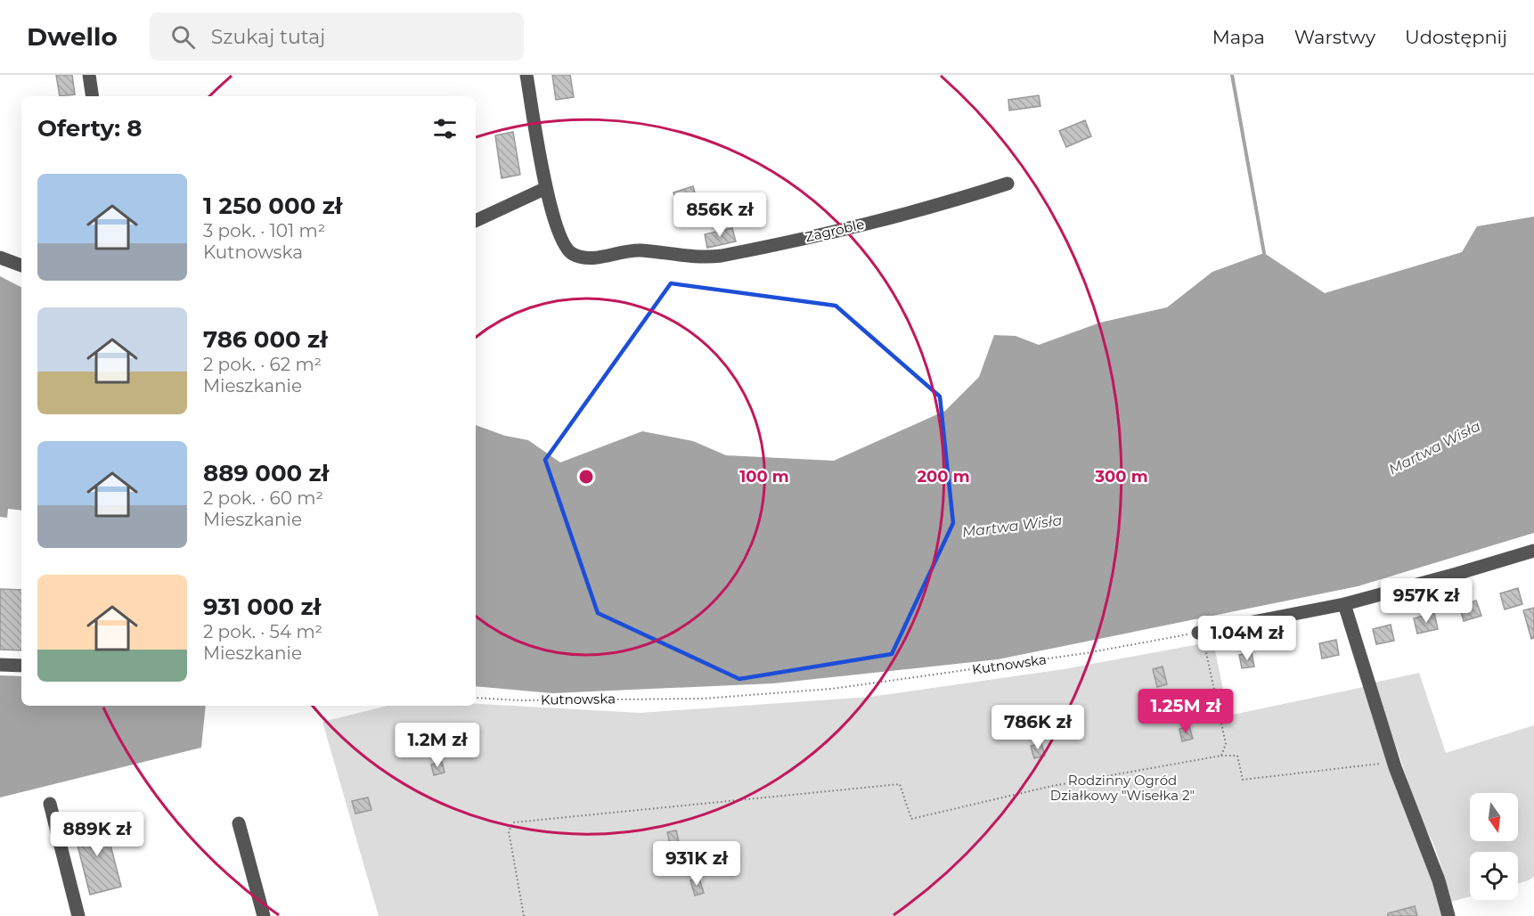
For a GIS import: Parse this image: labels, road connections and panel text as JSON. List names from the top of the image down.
{
  "streets": {
    "street": ["Zagroble"],
    "path": ["Kutnowska"]
  },
  "water": ["Martwa Wisła"],
  "parks": ["Rodzinny Ogród Działkowy \"Wisełka 2\""],
  "north": "bottom",
  "page": {
    "header": "Dwello",
    "search": "Szukaj tutaj",
    "nav": ["Mapa", "Warstwy", "Udostępnij"],
    "heading": "Oferty: 8",
    "list": [
      {
        "name": "1 250 000 zł",
        "note": "3 pok. · 101 m² · Kutnowska"
      },
      {
        "name": "786 000 zł",
        "note": "2 pok. · 62 m² · Mieszkanie"
      },
      {
        "name": "889 000 zł",
        "note": "2 pok. · 60 m² · Mieszkanie"
      },
      {
        "name": "931 000 zł",
        "note": "2 pok. · 54 m² · Mieszkanie"
      }
    ],
    "price": [
      "856K zł",
      "957K zł",
      "1.04M zł",
      "1.25M zł",
      "786K zł",
      "1.2M zł",
      "889K zł",
      "931K zł"
    ]
  },
  "rings": ["100 m", "200 m", "300 m"]
}
